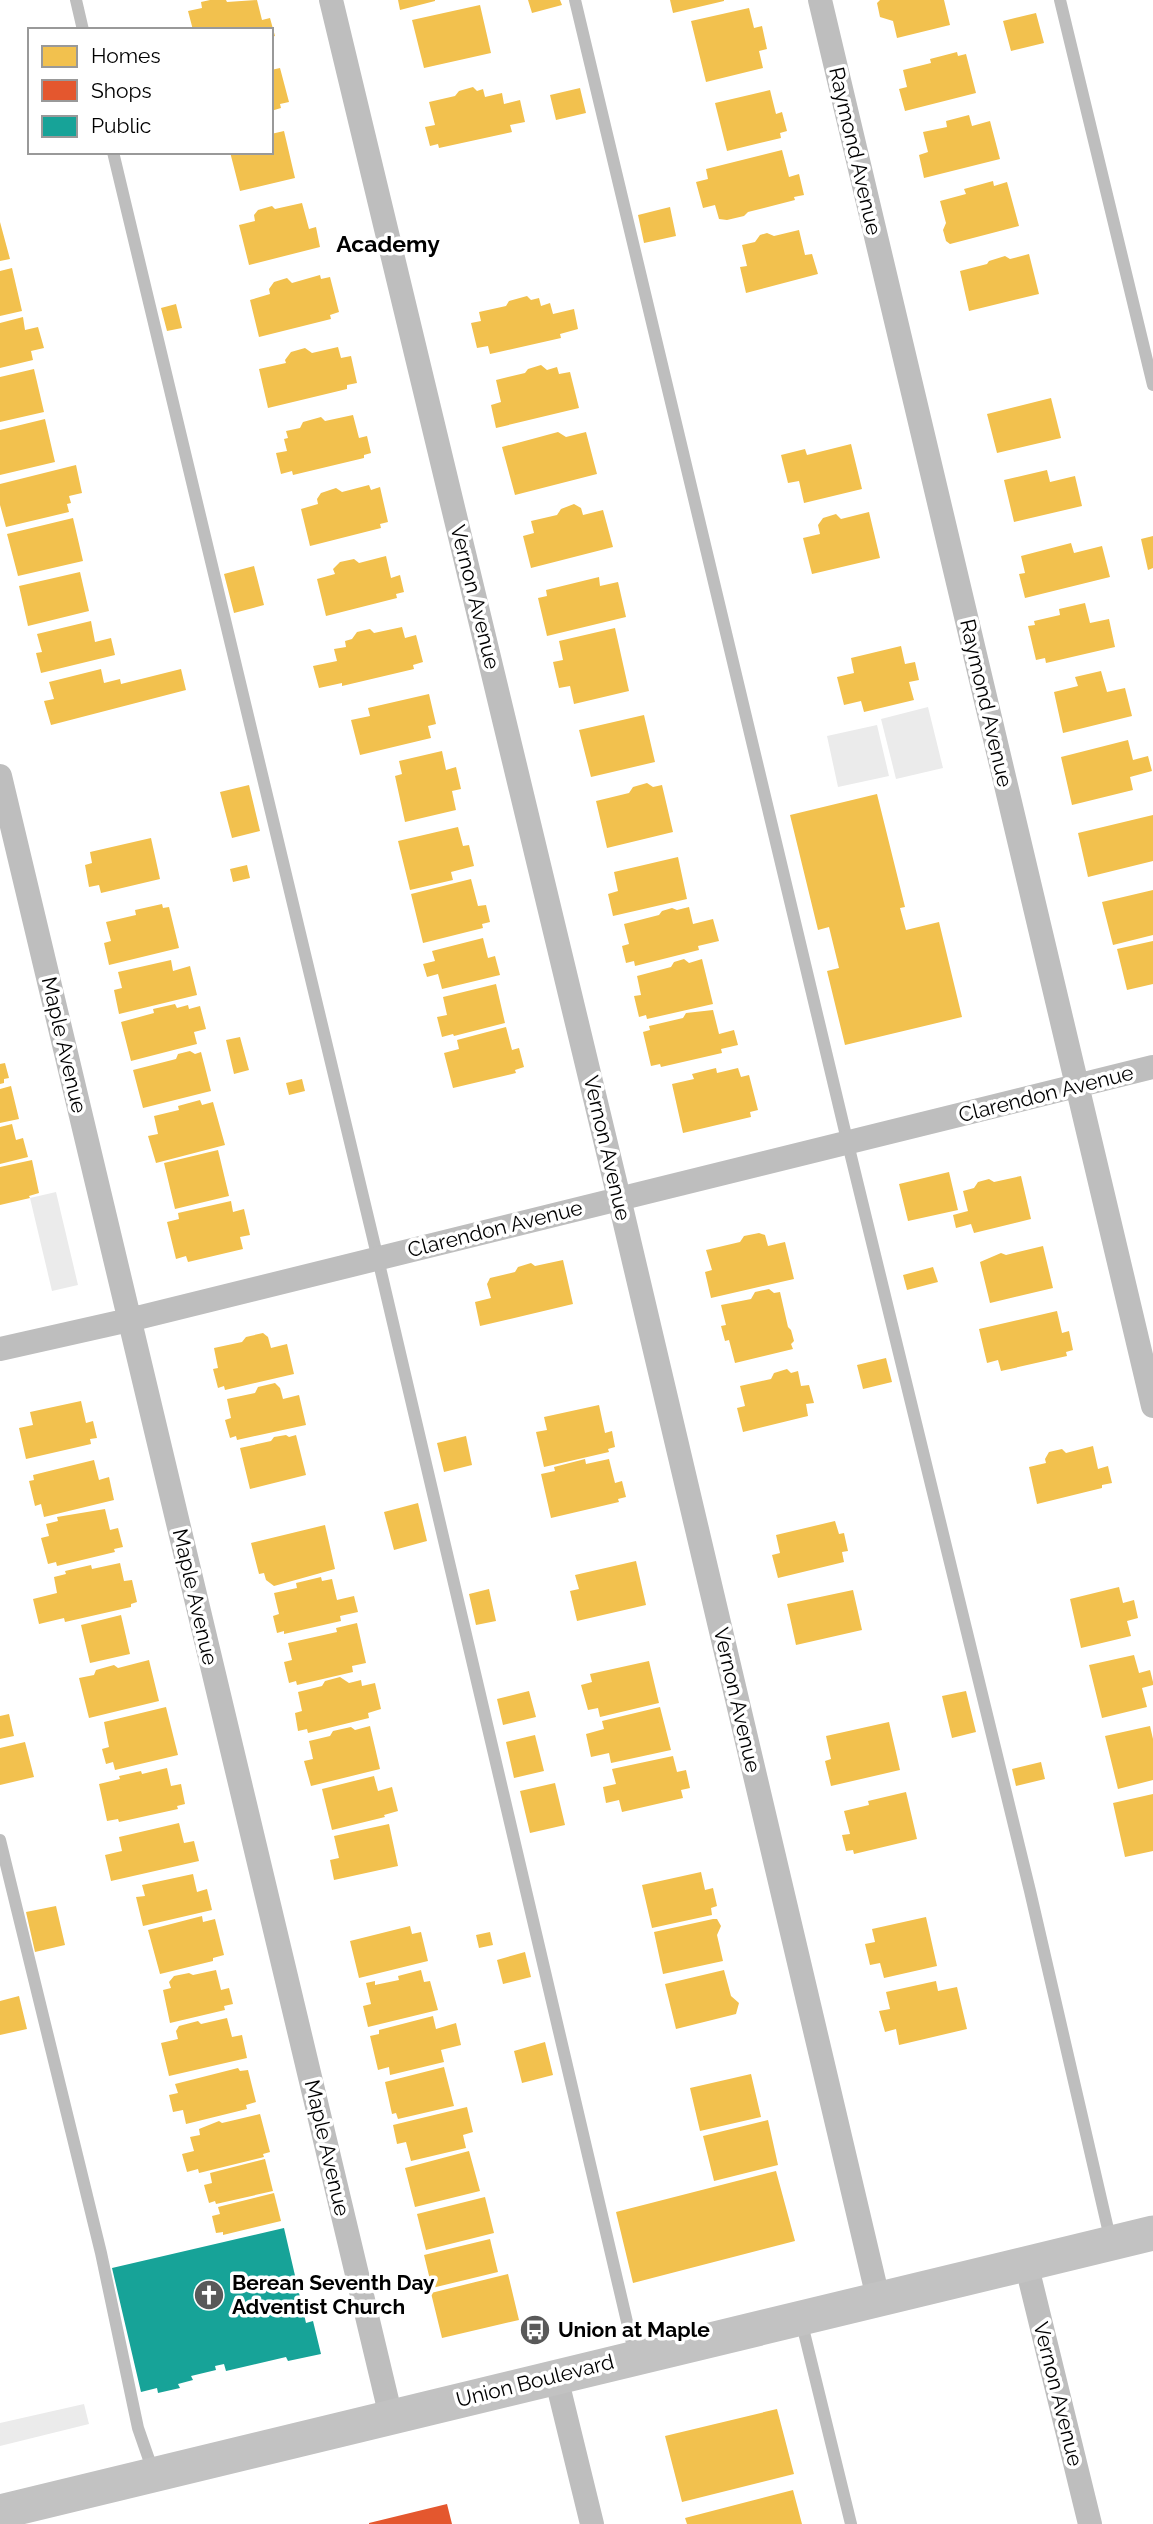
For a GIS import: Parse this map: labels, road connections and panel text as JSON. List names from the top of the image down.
{
  "streets": {
    "main road": ["Union Boulevard"],
    "street": [
      "Raymond Avenue",
      "Vernon Avenue",
      "Maple Avenue",
      "Clarendon Avenue"
    ]
  },
  "crossings": [
    ["Raymond Avenue", "Clarendon Avenue"],
    ["Vernon Avenue", "Clarendon Avenue"],
    ["Vernon Avenue", "Union Boulevard"],
    ["Maple Avenue", "Clarendon Avenue"],
    ["Maple Avenue", "Union Boulevard"]
  ],
  "districts": ["Academy"],
  "places": {
    "church": ["Berean Seventh Day Adventist Church"],
    "bus stop": ["Union at Maple"]
  },
  "legend": ["Homes", "Shops", "Public"]
}
